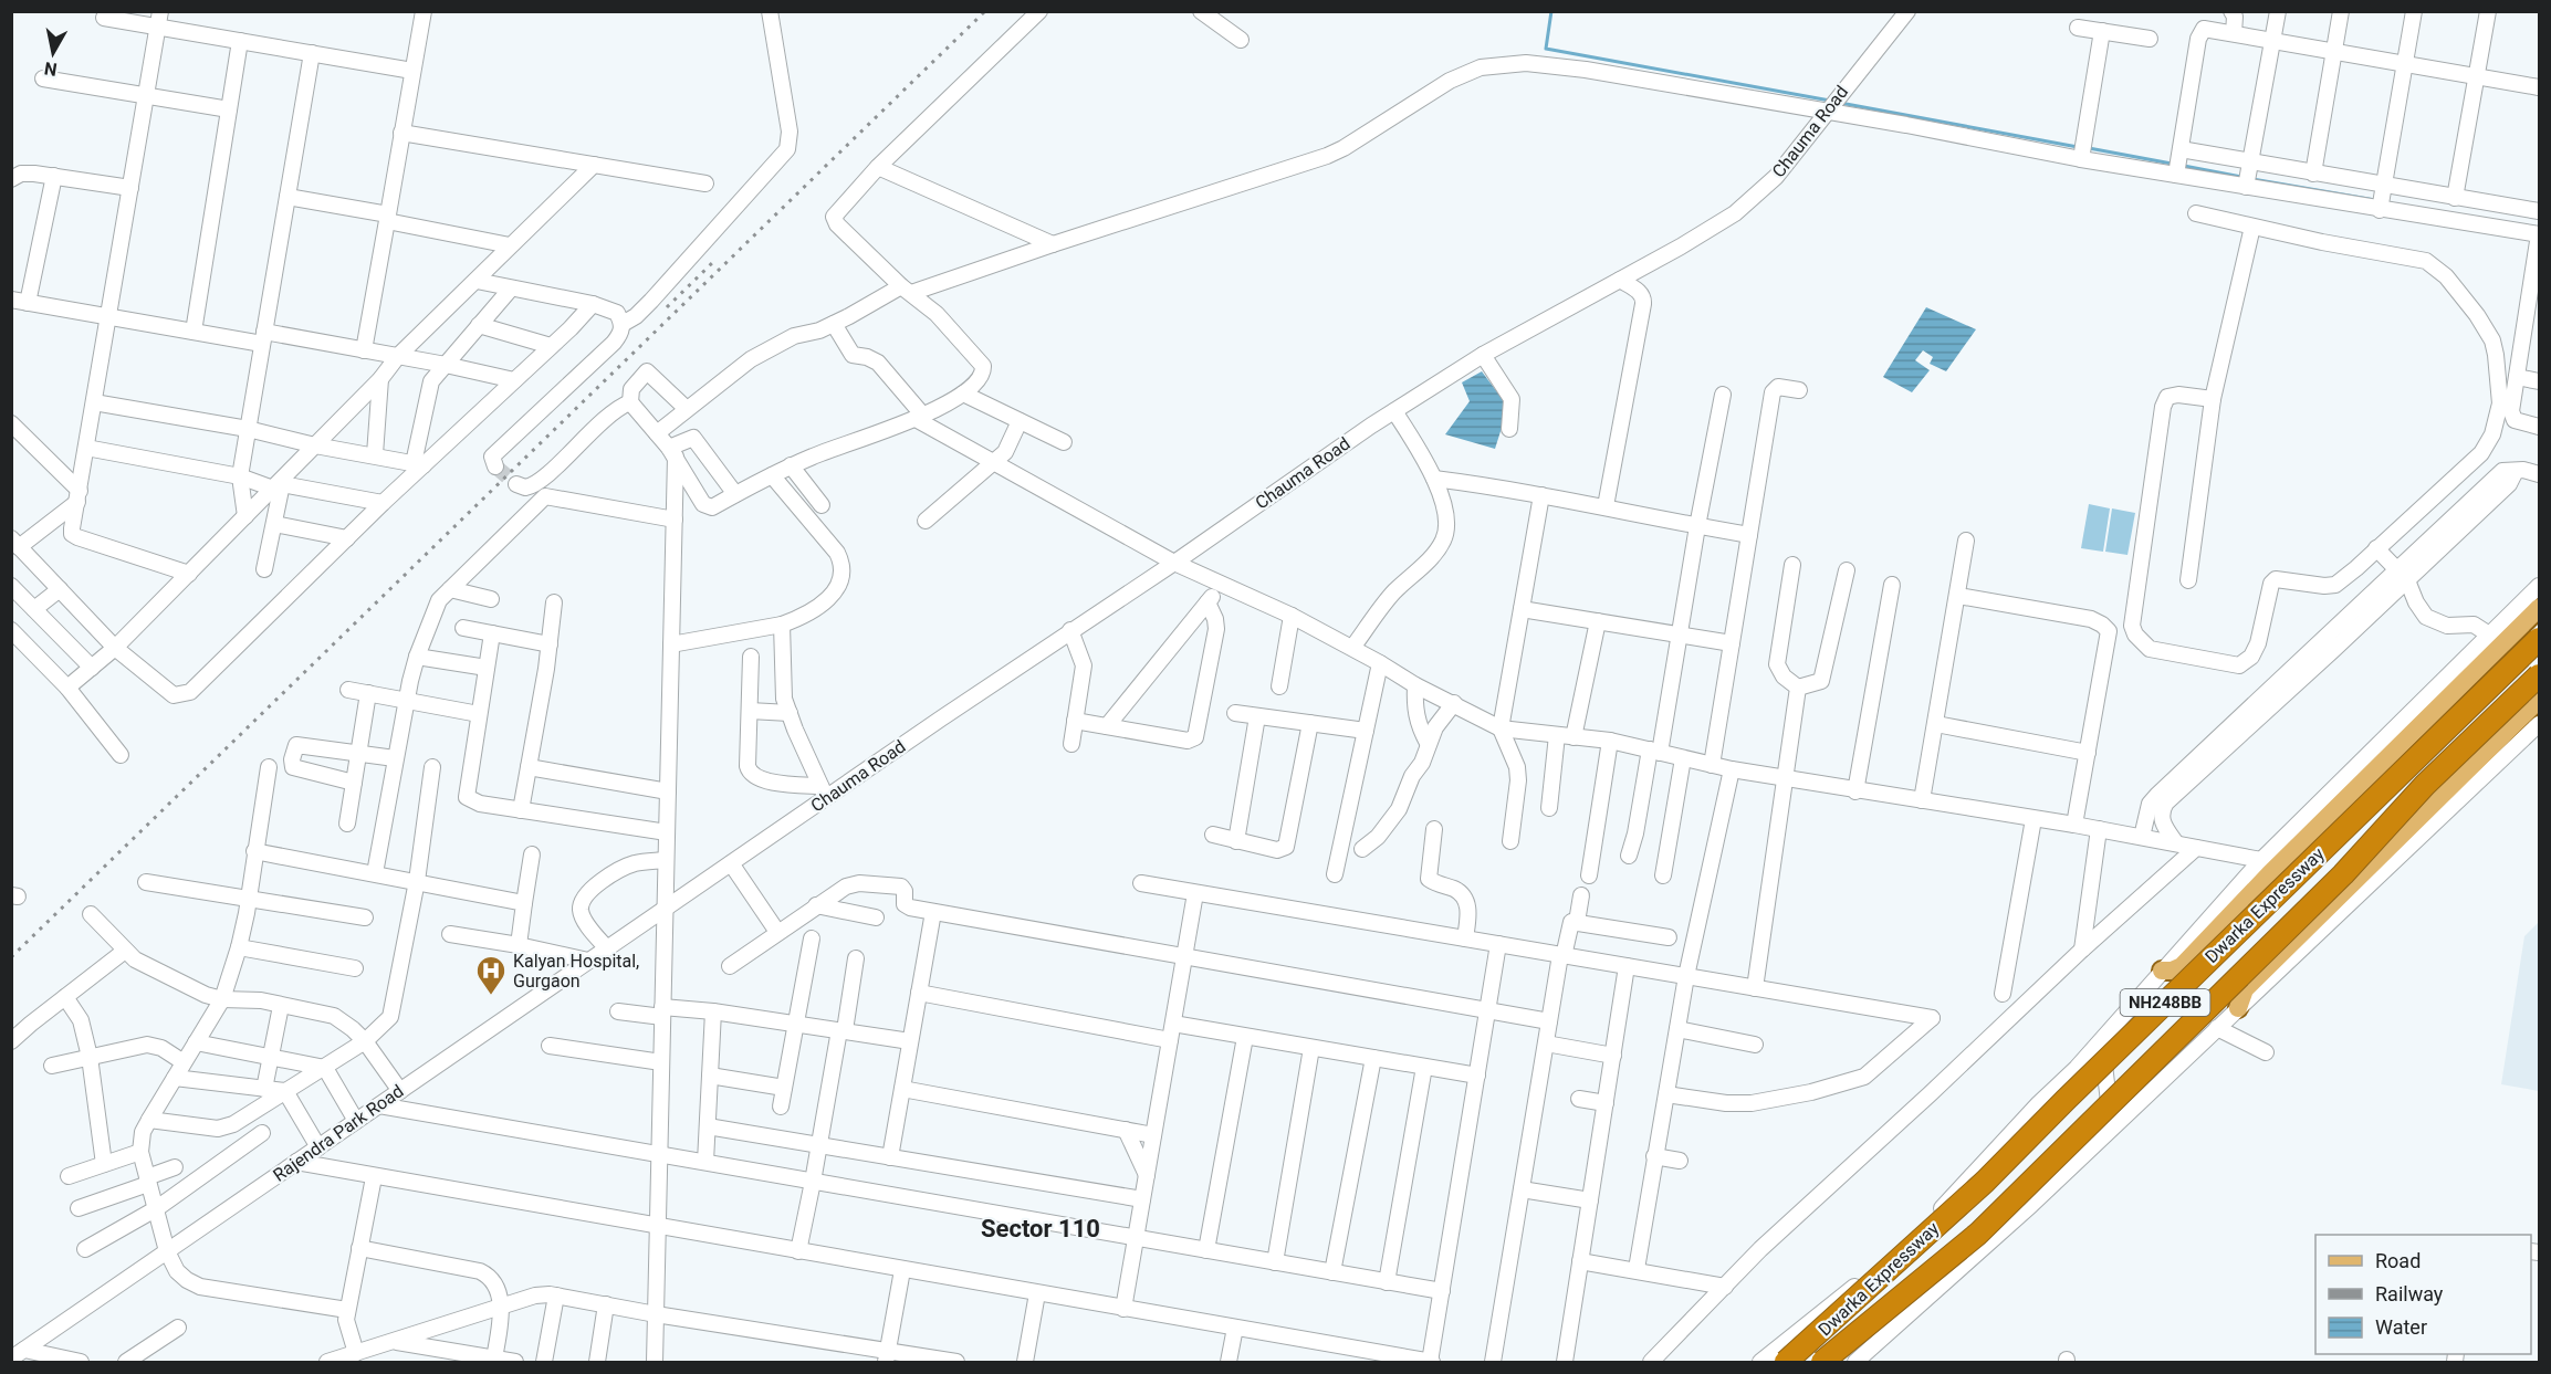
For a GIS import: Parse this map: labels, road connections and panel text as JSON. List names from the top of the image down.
{
  "streets": {
    "highway": ["Dwarka Expressway", "NH248BB"],
    "street": ["Chauma Road", "Rajendra Park Road"]
  },
  "crossings": [
    ["Chauma Road", "Rajendra Park Road"]
  ],
  "districts": ["Sector 110"],
  "places": {
    "hospital": ["Kalyan Hospital, Gurgaon"]
  },
  "legend": ["Road", "Railway", "Water"],
  "north": "bottom"
}
